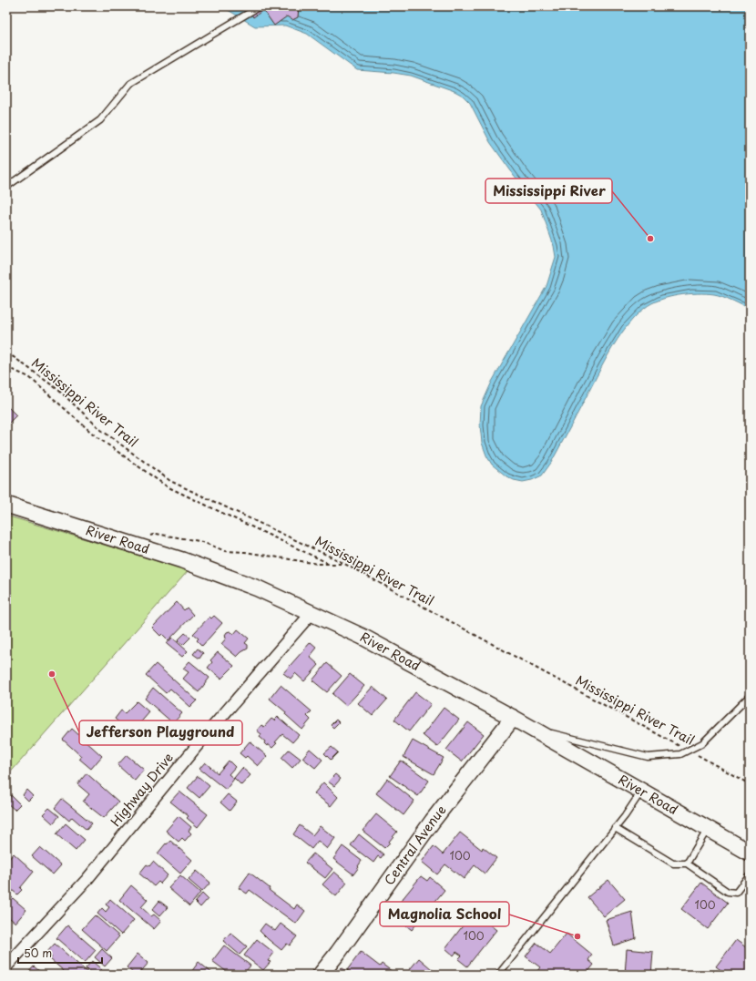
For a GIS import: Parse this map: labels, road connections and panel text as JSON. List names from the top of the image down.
{
  "streets": {
    "main road": ["River Road", "Central Avenue"],
    "street": ["Highway Drive"],
    "path": ["Mississippi River Trail"]
  },
  "crossings": [
    ["River Road", "Highway Drive"],
    ["River Road", "Central Avenue"]
  ],
  "places": ["Mississippi River", "Jefferson Playground", "Magnolia School"],
  "house_numbers": ["100", "100", "100"],
  "scale_bar": "50 m"
}
